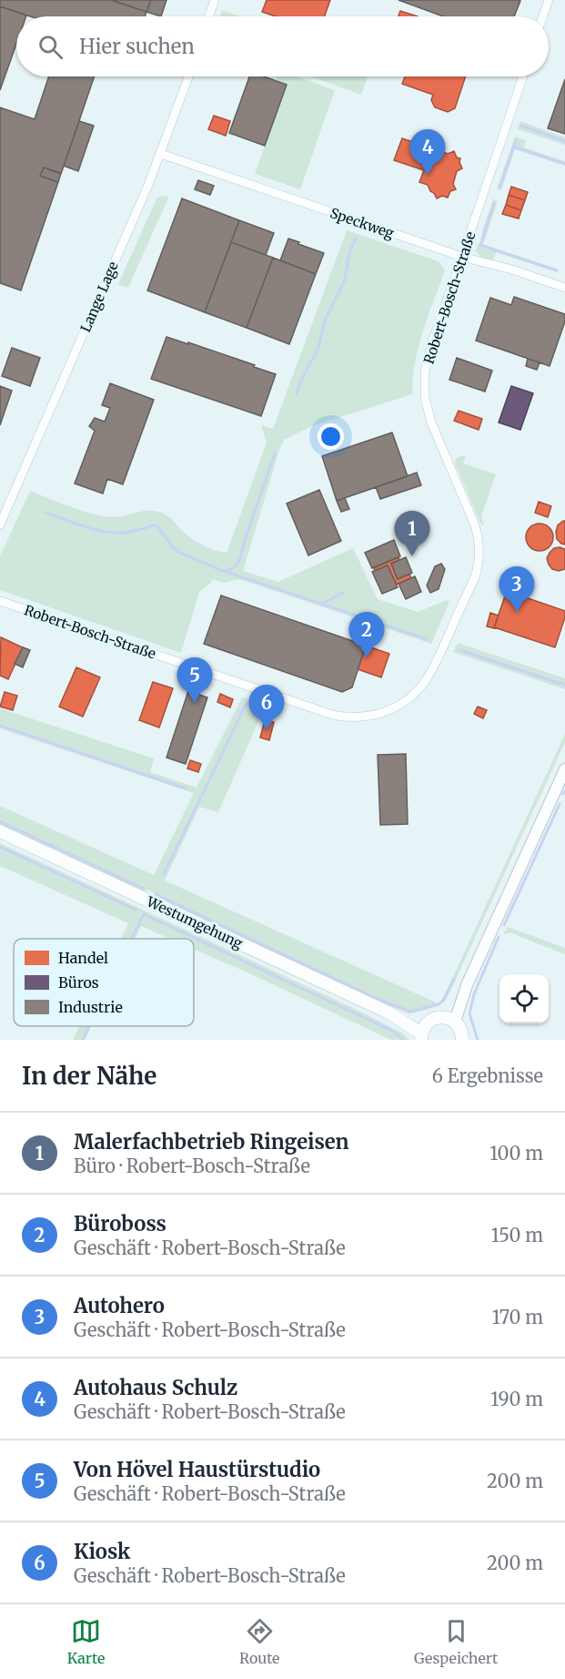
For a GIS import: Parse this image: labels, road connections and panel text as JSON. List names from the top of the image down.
{
  "streets": {
    "main road": ["Westumgehung"],
    "street": ["Speckweg", "Lange Lage", "Robert-Bosch-Straße"]
  },
  "crossings": [
    ["Speckweg", "Lange Lage"],
    ["Speckweg", "Robert-Bosch-Straße"]
  ],
  "legend": ["Handel", "Büros", "Industrie"],
  "page": {
    "search": "Hier suchen",
    "pins": [
      "4",
      "1",
      "3",
      "2",
      "5",
      "6"
    ],
    "heading": ["In der Nähe", "6 Ergebnisse"],
    "list": [
      {
        "mark": "1",
        "name": "Malerfachbetrieb Ringeisen",
        "note": "Büro · Robert-Bosch-Straße",
        "value": "100 m"
      },
      {
        "mark": "2",
        "name": "Büroboss",
        "note": "Geschäft · Robert-Bosch-Straße",
        "value": "150 m"
      },
      {
        "mark": "3",
        "name": "Autohero",
        "note": "Geschäft · Robert-Bosch-Straße",
        "value": "170 m"
      },
      {
        "mark": "4",
        "name": "Autohaus Schulz",
        "note": "Geschäft · Robert-Bosch-Straße",
        "value": "190 m"
      },
      {
        "mark": "5",
        "name": "Von Hövel Haustürstudio",
        "note": "Geschäft · Robert-Bosch-Straße",
        "value": "200 m"
      },
      {
        "mark": "6",
        "name": "Kiosk",
        "note": "Geschäft · Robert-Bosch-Straße",
        "value": "200 m"
      }
    ],
    "nav": ["Karte", "Route", "Gespeichert"]
  }
}
